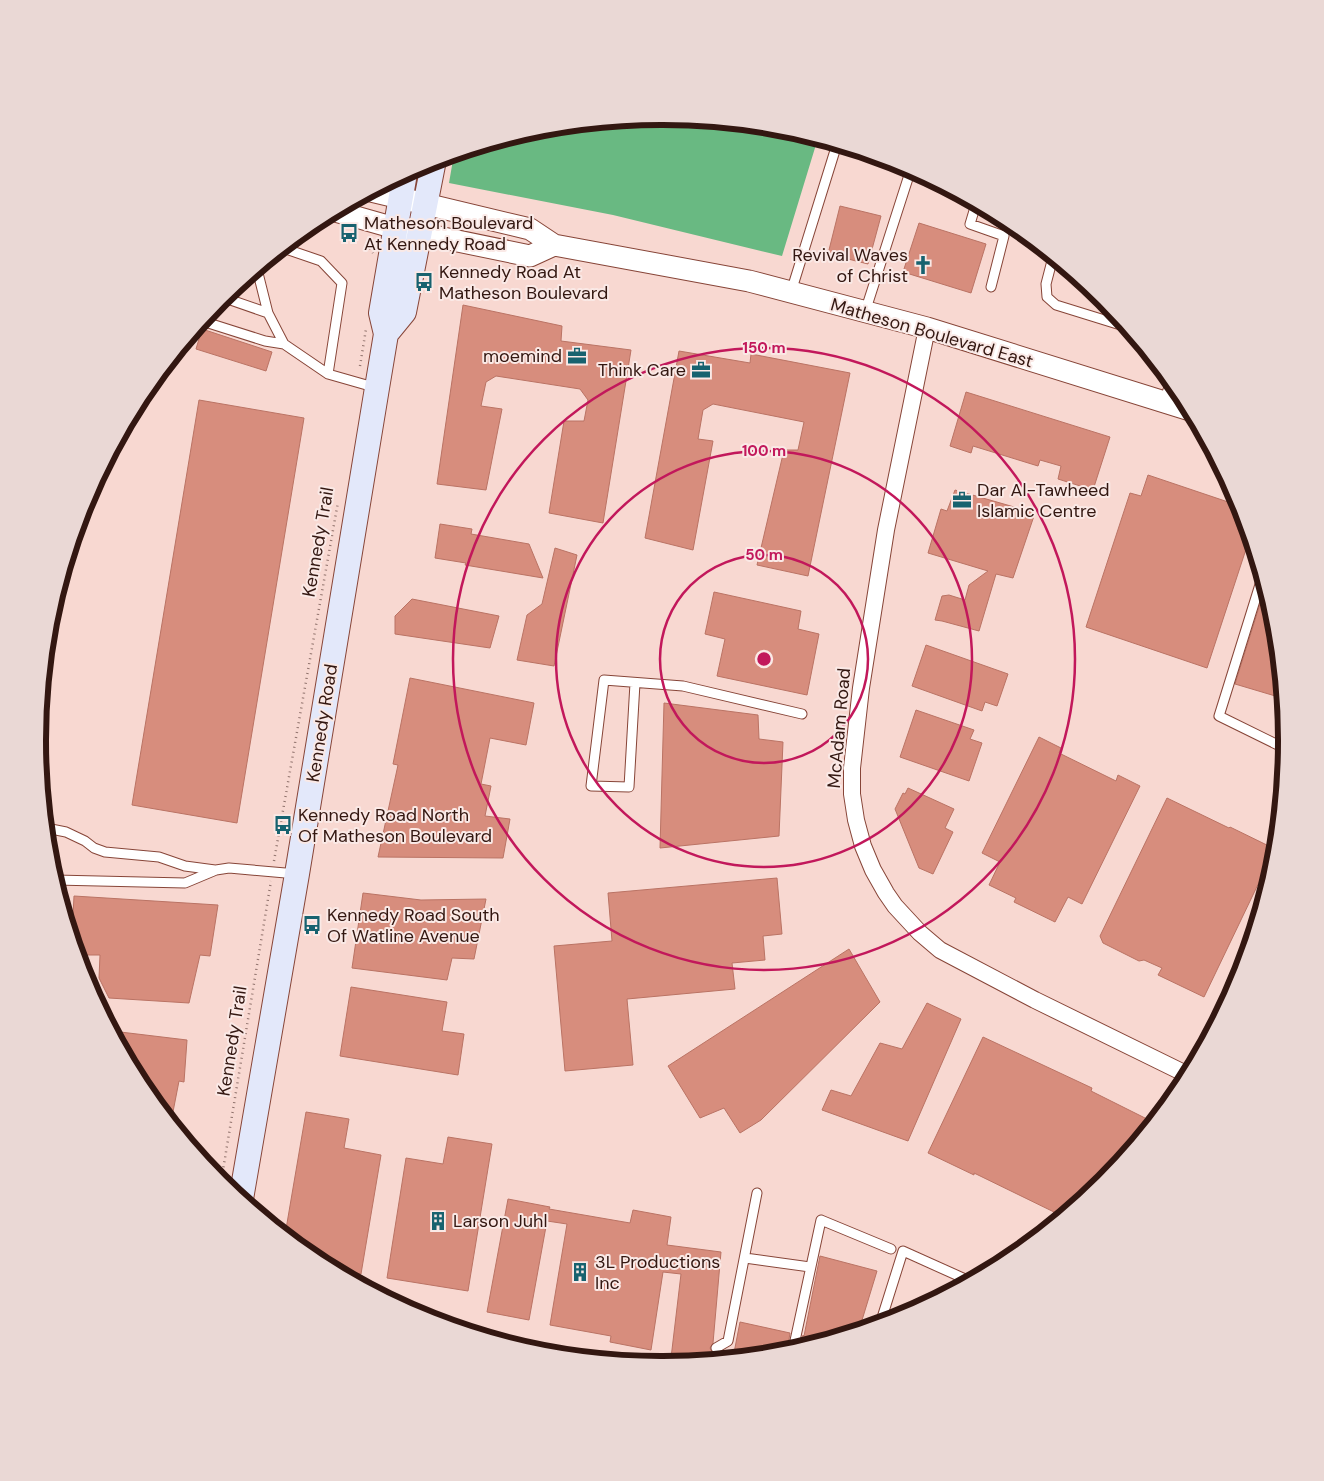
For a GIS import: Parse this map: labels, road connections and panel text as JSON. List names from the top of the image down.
{
  "streets": {
    "main road": ["Kennedy Road"],
    "street": ["Matheson Boulevard East", "McAdam Road"],
    "path": ["Kennedy Trail"]
  },
  "crossings": [
    ["Matheson Boulevard East", "Kennedy Road"],
    ["Matheson Boulevard East", "McAdam Road"]
  ],
  "places": {
    "bus stop": [
      "Matheson Boulevard At Kennedy Road",
      "Kennedy Road At Matheson Boulevard",
      "Kennedy Road North Of Matheson Boulevard",
      "Kennedy Road South Of Watline Avenue"
    ],
    "church": ["Revival Waves of Christ"],
    "office": ["moemind", "Think Care", "Dar Al-Tawheed Islamic Centre"],
    "building": ["Larson Juhl", "3L Productions Inc"]
  },
  "rings": ["150 m", "100 m", "50 m"]
}
